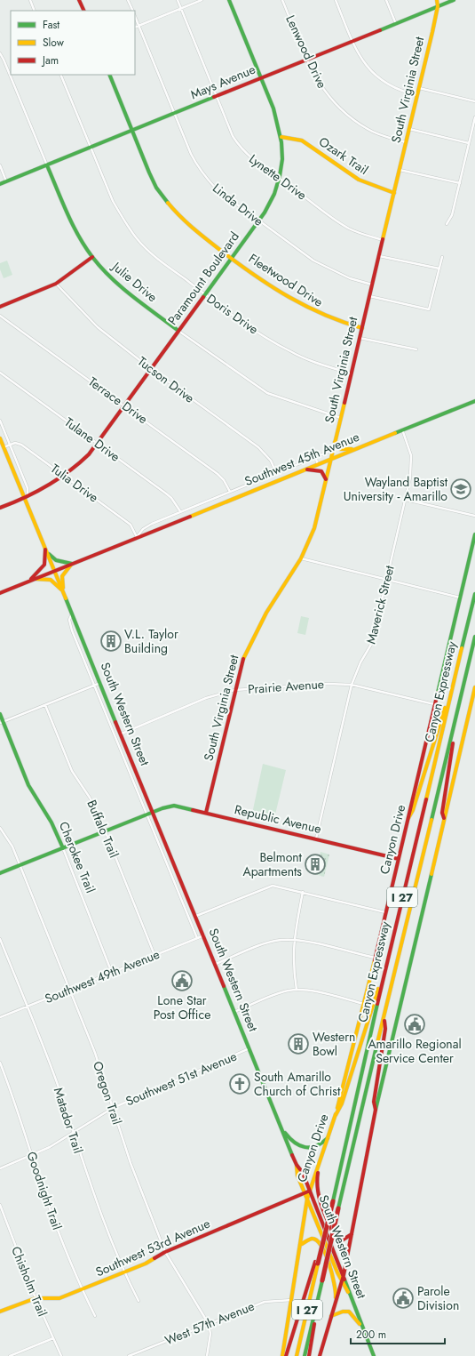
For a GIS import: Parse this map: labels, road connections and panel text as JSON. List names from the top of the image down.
{
  "streets": {
    "main road": [
      "Mays Avenue",
      "South Virginia Street",
      "Ozark Trail",
      "Paramount Boulevard",
      "Fleetwood Drive",
      "Julie Drive",
      "Southwest 45th Avenue",
      "Canyon Expressway",
      "South Western Street",
      "Republic Avenue",
      "Canyon Drive",
      "Cherokee Trail",
      "I 27",
      "Southwest 53rd Avenue"
    ],
    "street": [
      "Lenwood Drive",
      "Lynette Drive",
      "Linda Drive",
      "Doris Drive",
      "Tucson Drive",
      "Terrace Drive",
      "Tulane Drive",
      "Tulia Drive",
      "Maverick Street",
      "Prairie Avenue",
      "Buffalo Trail",
      "Southwest 49th Avenue",
      "Southwest 51st Avenue",
      "Oregon Trail",
      "Matador Trail",
      "Goodnight Trail",
      "Chisholm Trail",
      "West 57th Avenue"
    ]
  },
  "crossings": [
    ["Lenwood Drive", "Mays Avenue"],
    ["Lenwood Drive", "South Virginia Street"],
    ["Mays Avenue", "South Virginia Street"],
    ["Mays Avenue", "Lynette Drive"],
    ["Mays Avenue", "Linda Drive"],
    ["Mays Avenue", "Paramount Boulevard"],
    ["Mays Avenue", "Fleetwood Drive"],
    ["Mays Avenue", "Julie Drive"],
    ["Mays Avenue", "Doris Drive"],
    ["South Virginia Street", "Ozark Trail"],
    ["South Virginia Street", "Lynette Drive"],
    ["South Virginia Street", "Linda Drive"],
    ["South Virginia Street", "Fleetwood Drive"],
    ["South Virginia Street", "Julie Drive"],
    ["South Virginia Street", "Doris Drive"],
    ["South Virginia Street", "Southwest 45th Avenue"],
    ["South Virginia Street", "Prairie Avenue"],
    ["South Virginia Street", "Republic Avenue"],
    ["Ozark Trail", "Paramount Boulevard"],
    ["Lynette Drive", "Paramount Boulevard"],
    ["Linda Drive", "Paramount Boulevard"],
    ["Paramount Boulevard", "Fleetwood Drive"],
    ["Paramount Boulevard", "Julie Drive"],
    ["Paramount Boulevard", "Doris Drive"],
    ["Paramount Boulevard", "Tucson Drive"],
    ["Paramount Boulevard", "Terrace Drive"],
    ["Paramount Boulevard", "Tulane Drive"],
    ["Paramount Boulevard", "Tulia Drive"],
    ["Paramount Boulevard", "South Western Street"],
    ["Tucson Drive", "Southwest 45th Avenue"],
    ["Terrace Drive", "Southwest 45th Avenue"],
    ["Tulane Drive", "Southwest 45th Avenue"],
    ["Southwest 45th Avenue", "Tulia Drive"],
    ["Southwest 45th Avenue", "Maverick Street"],
    ["Southwest 45th Avenue", "South Western Street"],
    ["Tulia Drive", "South Western Street"],
    ["Maverick Street", "Prairie Avenue"],
    ["Maverick Street", "Republic Avenue"],
    ["Prairie Avenue", "South Western Street"],
    ["Prairie Avenue", "Canyon Drive"],
    ["Canyon Expressway", "I 27"],
    ["South Western Street", "Republic Avenue"],
    ["South Western Street", "Canyon Drive"],
    ["South Western Street", "Southwest 49th Avenue"],
    ["South Western Street", "Southwest 51st Avenue"],
    ["South Western Street", "Southwest 53rd Avenue"],
    ["Republic Avenue", "Buffalo Trail"],
    ["Republic Avenue", "Canyon Drive"],
    ["Republic Avenue", "Cherokee Trail"],
    ["Republic Avenue", "Oregon Trail"],
    ["Buffalo Trail", "Southwest 49th Avenue"],
    ["Canyon Drive", "Southwest 53rd Avenue"],
    ["Canyon Drive", "West 57th Avenue"],
    ["Cherokee Trail", "Southwest 49th Avenue"],
    ["Southwest 49th Avenue", "Oregon Trail"],
    ["Southwest 49th Avenue", "Matador Trail"],
    ["Southwest 51st Avenue", "Oregon Trail"],
    ["Southwest 51st Avenue", "Matador Trail"],
    ["Southwest 51st Avenue", "Goodnight Trail"],
    ["Oregon Trail", "Southwest 53rd Avenue"],
    ["Oregon Trail", "West 57th Avenue"],
    ["Matador Trail", "Southwest 53rd Avenue"],
    ["Goodnight Trail", "Southwest 53rd Avenue"],
    ["Southwest 53rd Avenue", "Chisholm Trail"]
  ],
  "places": {
    "school or university": ["Wayland Baptist University - Amarillo"],
    "building": ["V.L. Taylor Building", "Belmont Apartments", "Western Bowl"],
    "public building": ["Lone Star Post Office", "Amarillo Regional Service Center", "Parole Division"],
    "church": ["South Amarillo Church of Christ"]
  },
  "legend": ["Fast", "Slow", "Jam"],
  "scale_bar": "200 m"
}
